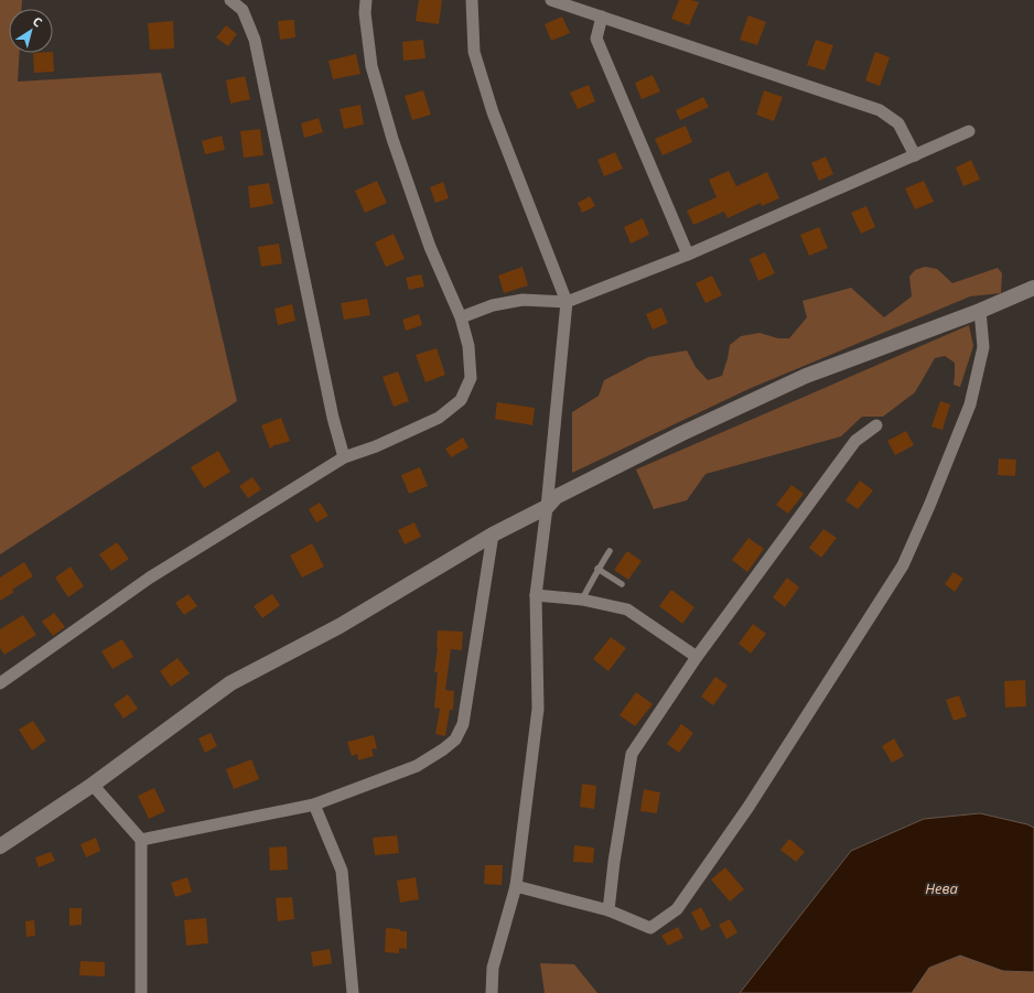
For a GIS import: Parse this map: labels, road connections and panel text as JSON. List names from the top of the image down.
{
  "water": ["Нева"],
  "north": "top right"
}
